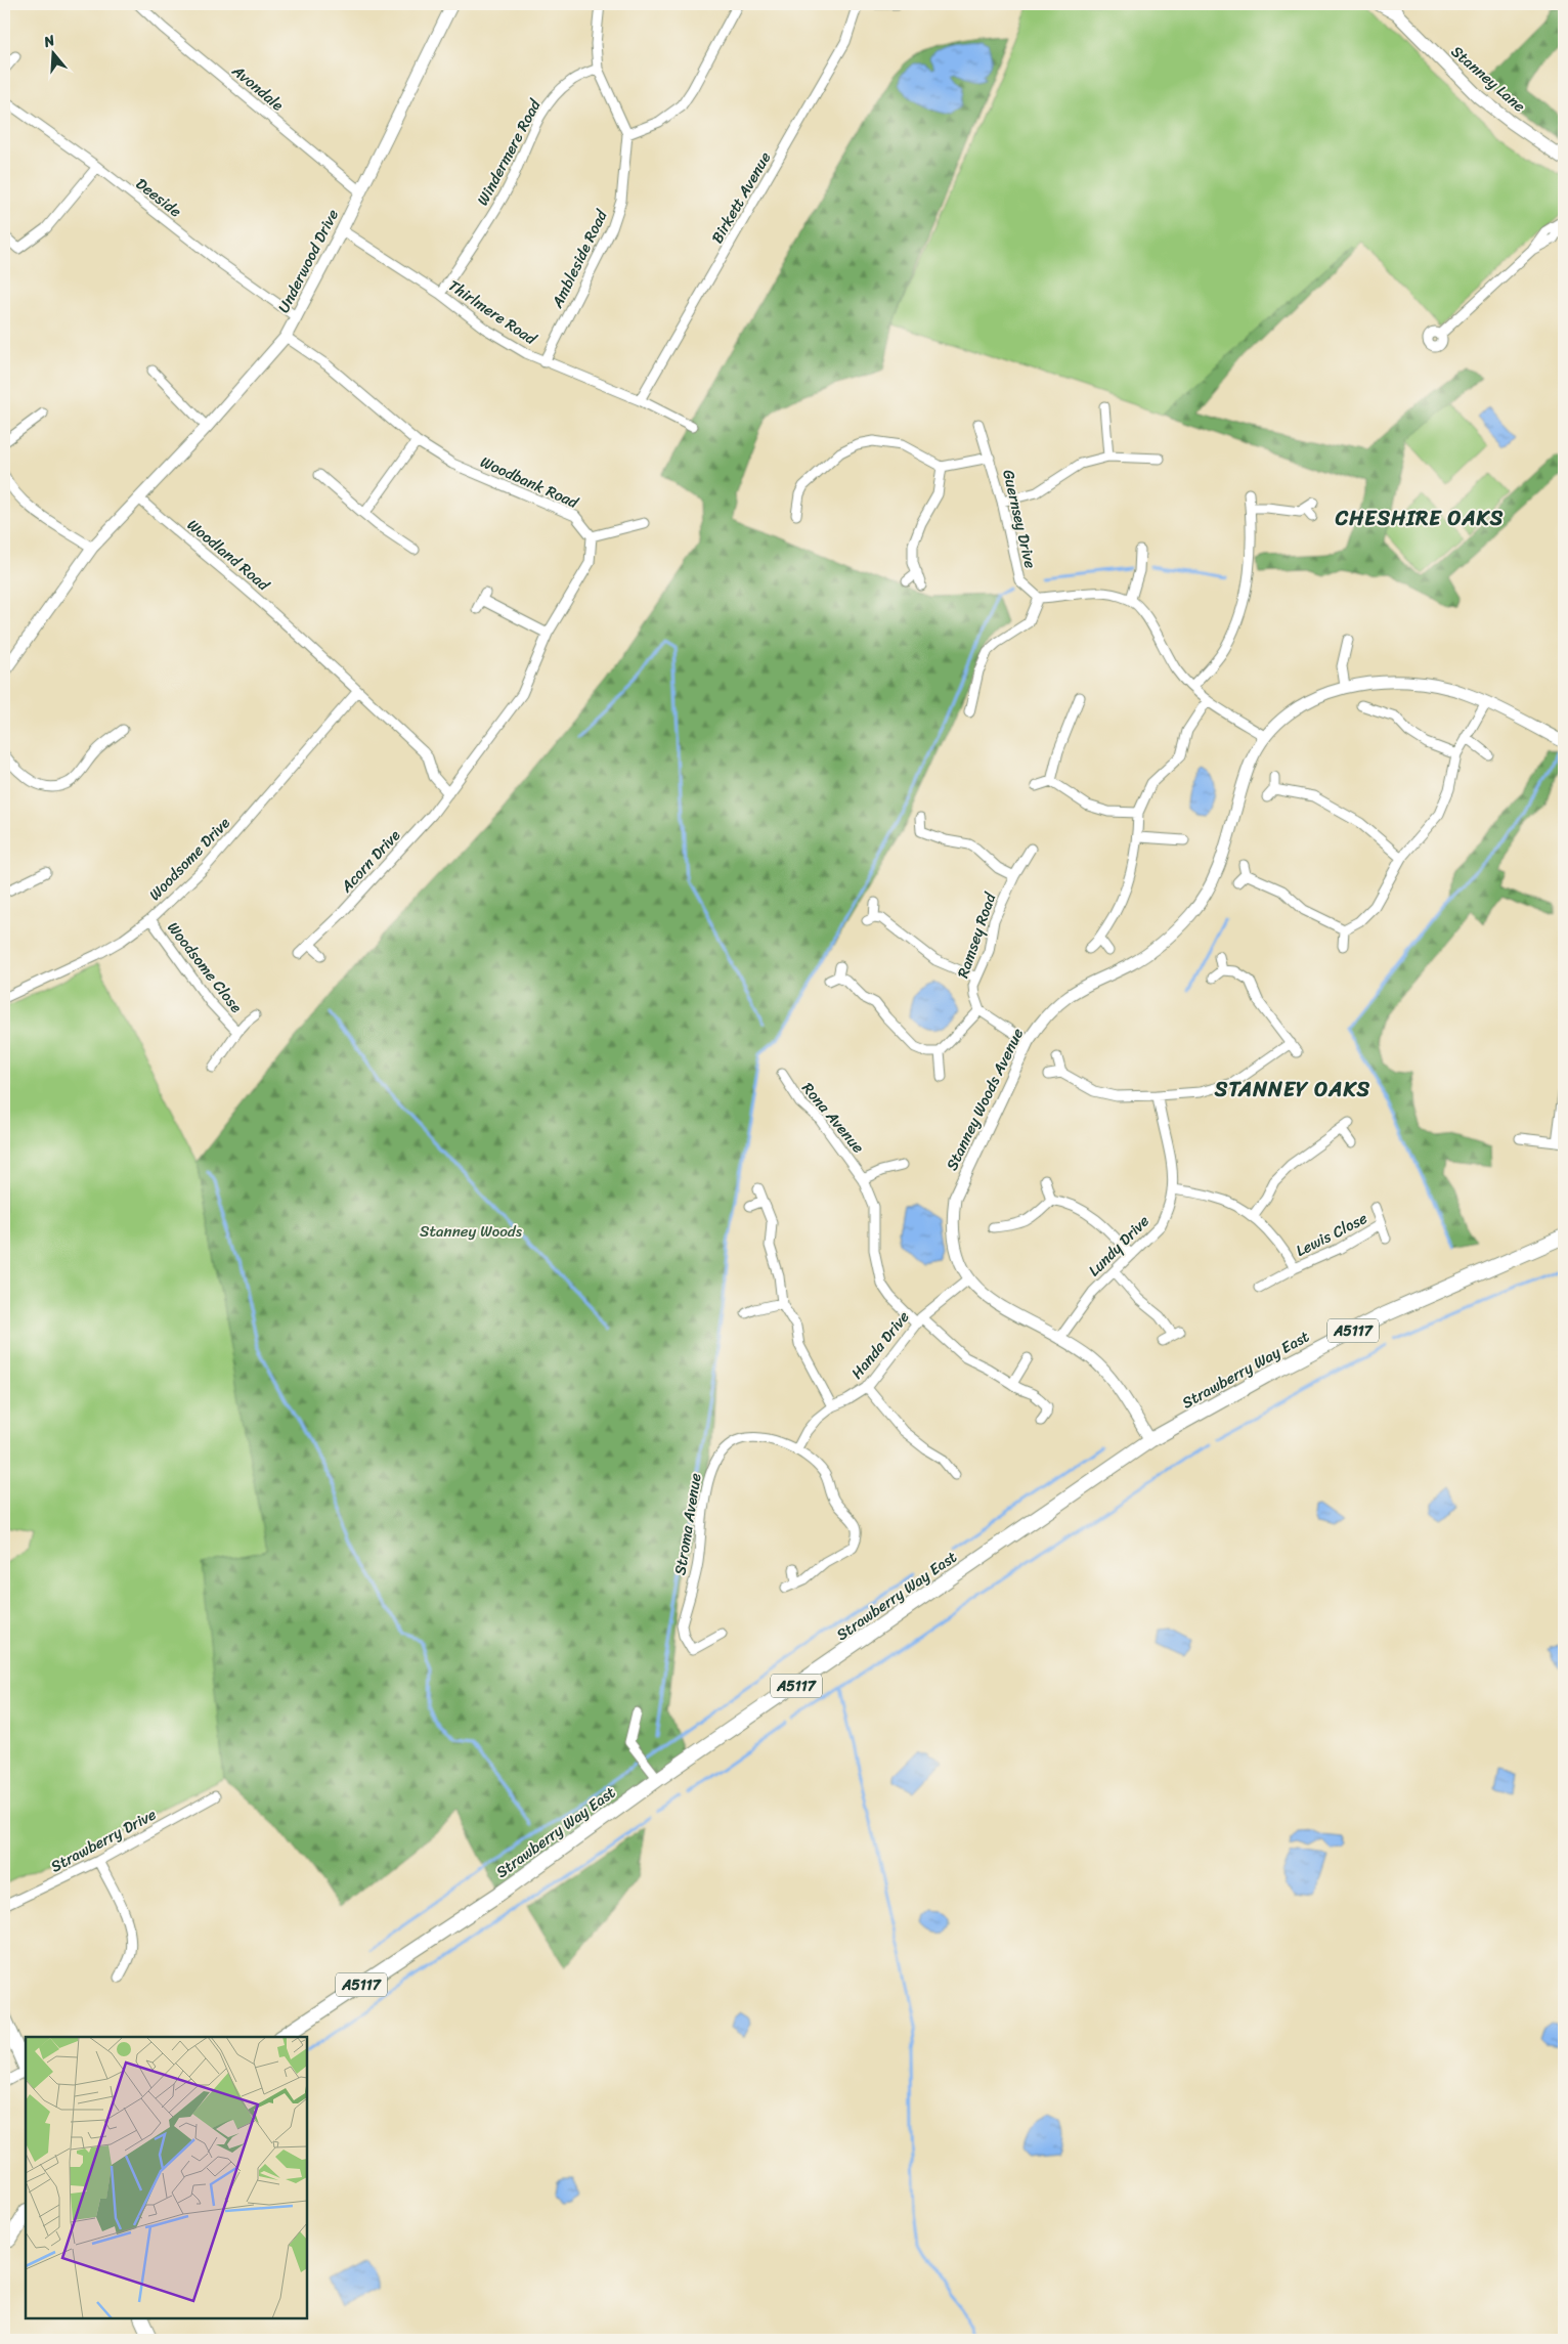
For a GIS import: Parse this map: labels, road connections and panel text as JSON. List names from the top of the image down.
{
  "streets": {
    "main road": ["Stanney Lane", "A5117", "Strawberry Way East"],
    "street": [
      "Avondale",
      "Windermere Road",
      "Deeside",
      "Birkett Avenue",
      "Ambleside Road",
      "Underwood Drive",
      "Thirlmere Road",
      "Woodbank Road",
      "Guernsey Drive",
      "Woodland Road",
      "Woodsome Drive",
      "Acorn Drive",
      "Ramsey Road",
      "Woodsome Close",
      "Stanney Woods Avenue",
      "Rona Avenue",
      "Lewis Close",
      "Lundy Drive",
      "Handa Drive",
      "Stroma Avenue",
      "Strawberry Drive"
    ]
  },
  "crossings": [
    ["Avondale", "Underwood Drive"],
    ["Windermere Road", "Ambleside Road"],
    ["Windermere Road", "Thirlmere Road"],
    ["Deeside", "Underwood Drive"],
    ["Birkett Avenue", "Thirlmere Road"],
    ["Ambleside Road", "Thirlmere Road"],
    ["Underwood Drive", "Thirlmere Road"],
    ["Underwood Drive", "Woodbank Road"],
    ["Underwood Drive", "Woodland Road"],
    ["Woodland Road", "Woodsome Drive"],
    ["Woodland Road", "Acorn Drive"],
    ["Woodsome Drive", "Woodsome Close"],
    ["Stanney Woods Avenue", "Lundy Drive"],
    ["Stanney Woods Avenue", "Handa Drive"],
    ["Stanney Woods Avenue", "Strawberry Way East"],
    ["Rona Avenue", "Handa Drive"],
    ["Handa Drive", "Stroma Avenue"]
  ],
  "districts": ["CHESHIRE OAKS", "STANNEY OAKS"],
  "parks": ["Stanney Woods"],
  "north": "top"
}
